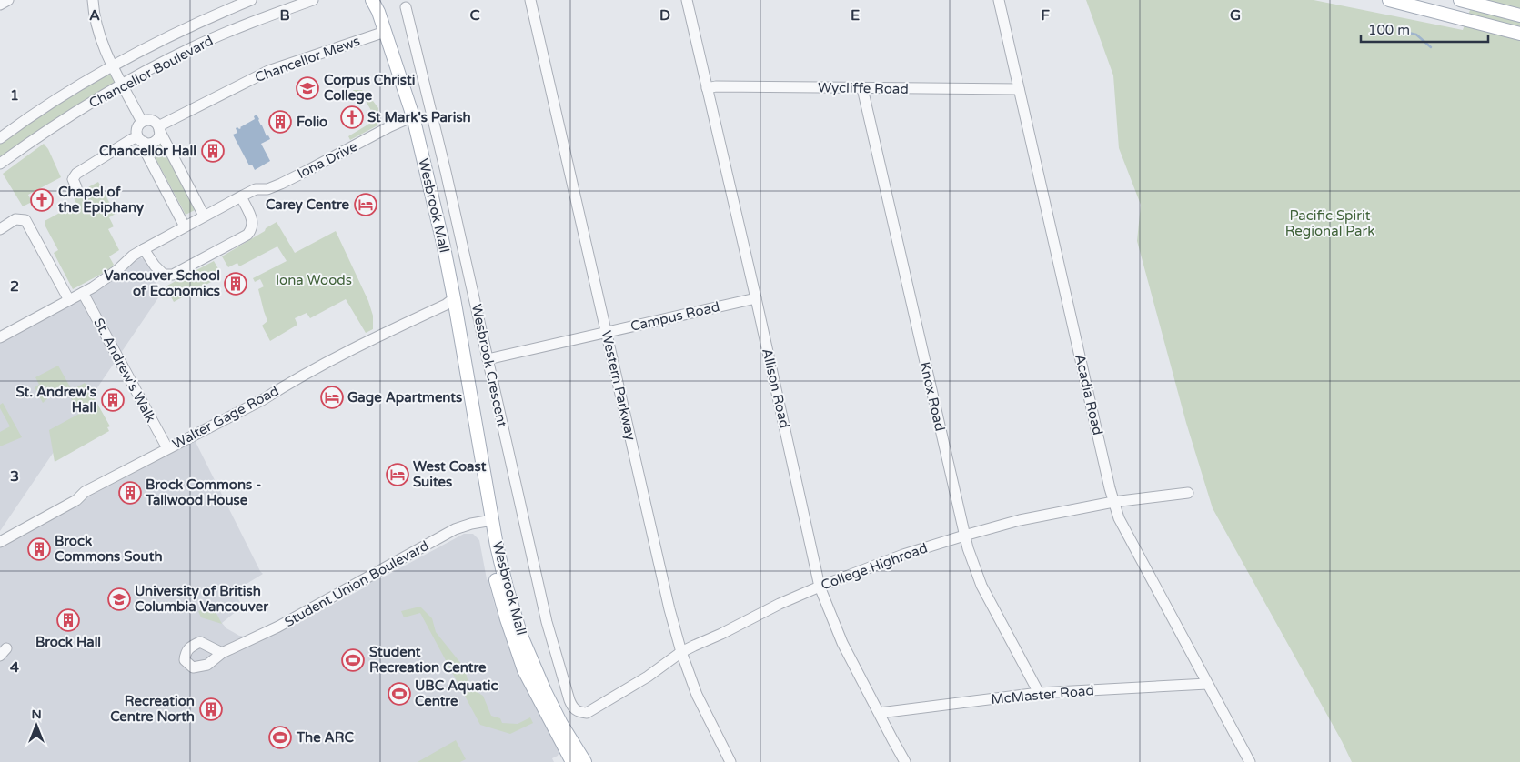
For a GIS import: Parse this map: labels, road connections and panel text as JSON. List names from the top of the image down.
{
  "streets": {
    "main road": ["Wesbrook Mall"],
    "street": [
      "Chancellor Mews",
      "Chancellor Boulevard",
      "Wycliffe Road",
      "Iona Drive",
      "Campus Road",
      "Wesbrook Crescent",
      "St. Andrew's Walk",
      "Western Parkway",
      "Allison Road",
      "Acadia Road",
      "Knox Road",
      "Walter Gage Road",
      "College Highroad",
      "Student Union Boulevard",
      "McMaster Road"
    ]
  },
  "crossings": [
    ["Chancellor Mews", "Wesbrook Mall"],
    ["Wycliffe Road", "Allison Road"],
    ["Wycliffe Road", "Acadia Road"],
    ["Wycliffe Road", "Knox Road"],
    ["Iona Drive", "Wesbrook Mall"],
    ["Iona Drive", "St. Andrew's Walk"],
    ["Wesbrook Mall", "Walter Gage Road"],
    ["Wesbrook Mall", "Student Union Boulevard"],
    ["Campus Road", "Wesbrook Crescent"],
    ["Campus Road", "Western Parkway"],
    ["Campus Road", "Allison Road"],
    ["Wesbrook Crescent", "College Highroad"],
    ["St. Andrew's Walk", "Walter Gage Road"],
    ["Western Parkway", "College Highroad"],
    ["Allison Road", "College Highroad"],
    ["Allison Road", "McMaster Road"],
    ["Acadia Road", "College Highroad"],
    ["Acadia Road", "McMaster Road"],
    ["Knox Road", "College Highroad"],
    ["Knox Road", "McMaster Road"]
  ],
  "parks": ["Pacific Spirit Regional Park", "Iona Woods"],
  "places": {
    "school or university": ["Corpus Christi College", "University of British Columbia Vancouver"],
    "church": ["St Mark's Parish", "Chapel of the Epiphany"],
    "building": [
      "Folio",
      "Chancellor Hall",
      "Vancouver School of Economics",
      "St. Andrew's Hall",
      "Brock Commons - Tallwood House",
      "Brock Commons South",
      "Brock Hall",
      "Recreation Centre North"
    ],
    "hotel": ["Carey Centre", "Gage Apartments", "West Coast Suites"],
    "sports": ["Student Recreation Centre", "UBC Aquatic Centre", "The ARC"]
  },
  "scale_bar": "100 m",
  "north": "top",
  "grid": {
    "columns": [
      "A",
      "B",
      "C",
      "D",
      "E",
      "F",
      "G"
    ],
    "rows": [
      "1",
      "2",
      "3",
      "4"
    ]
  }
}
